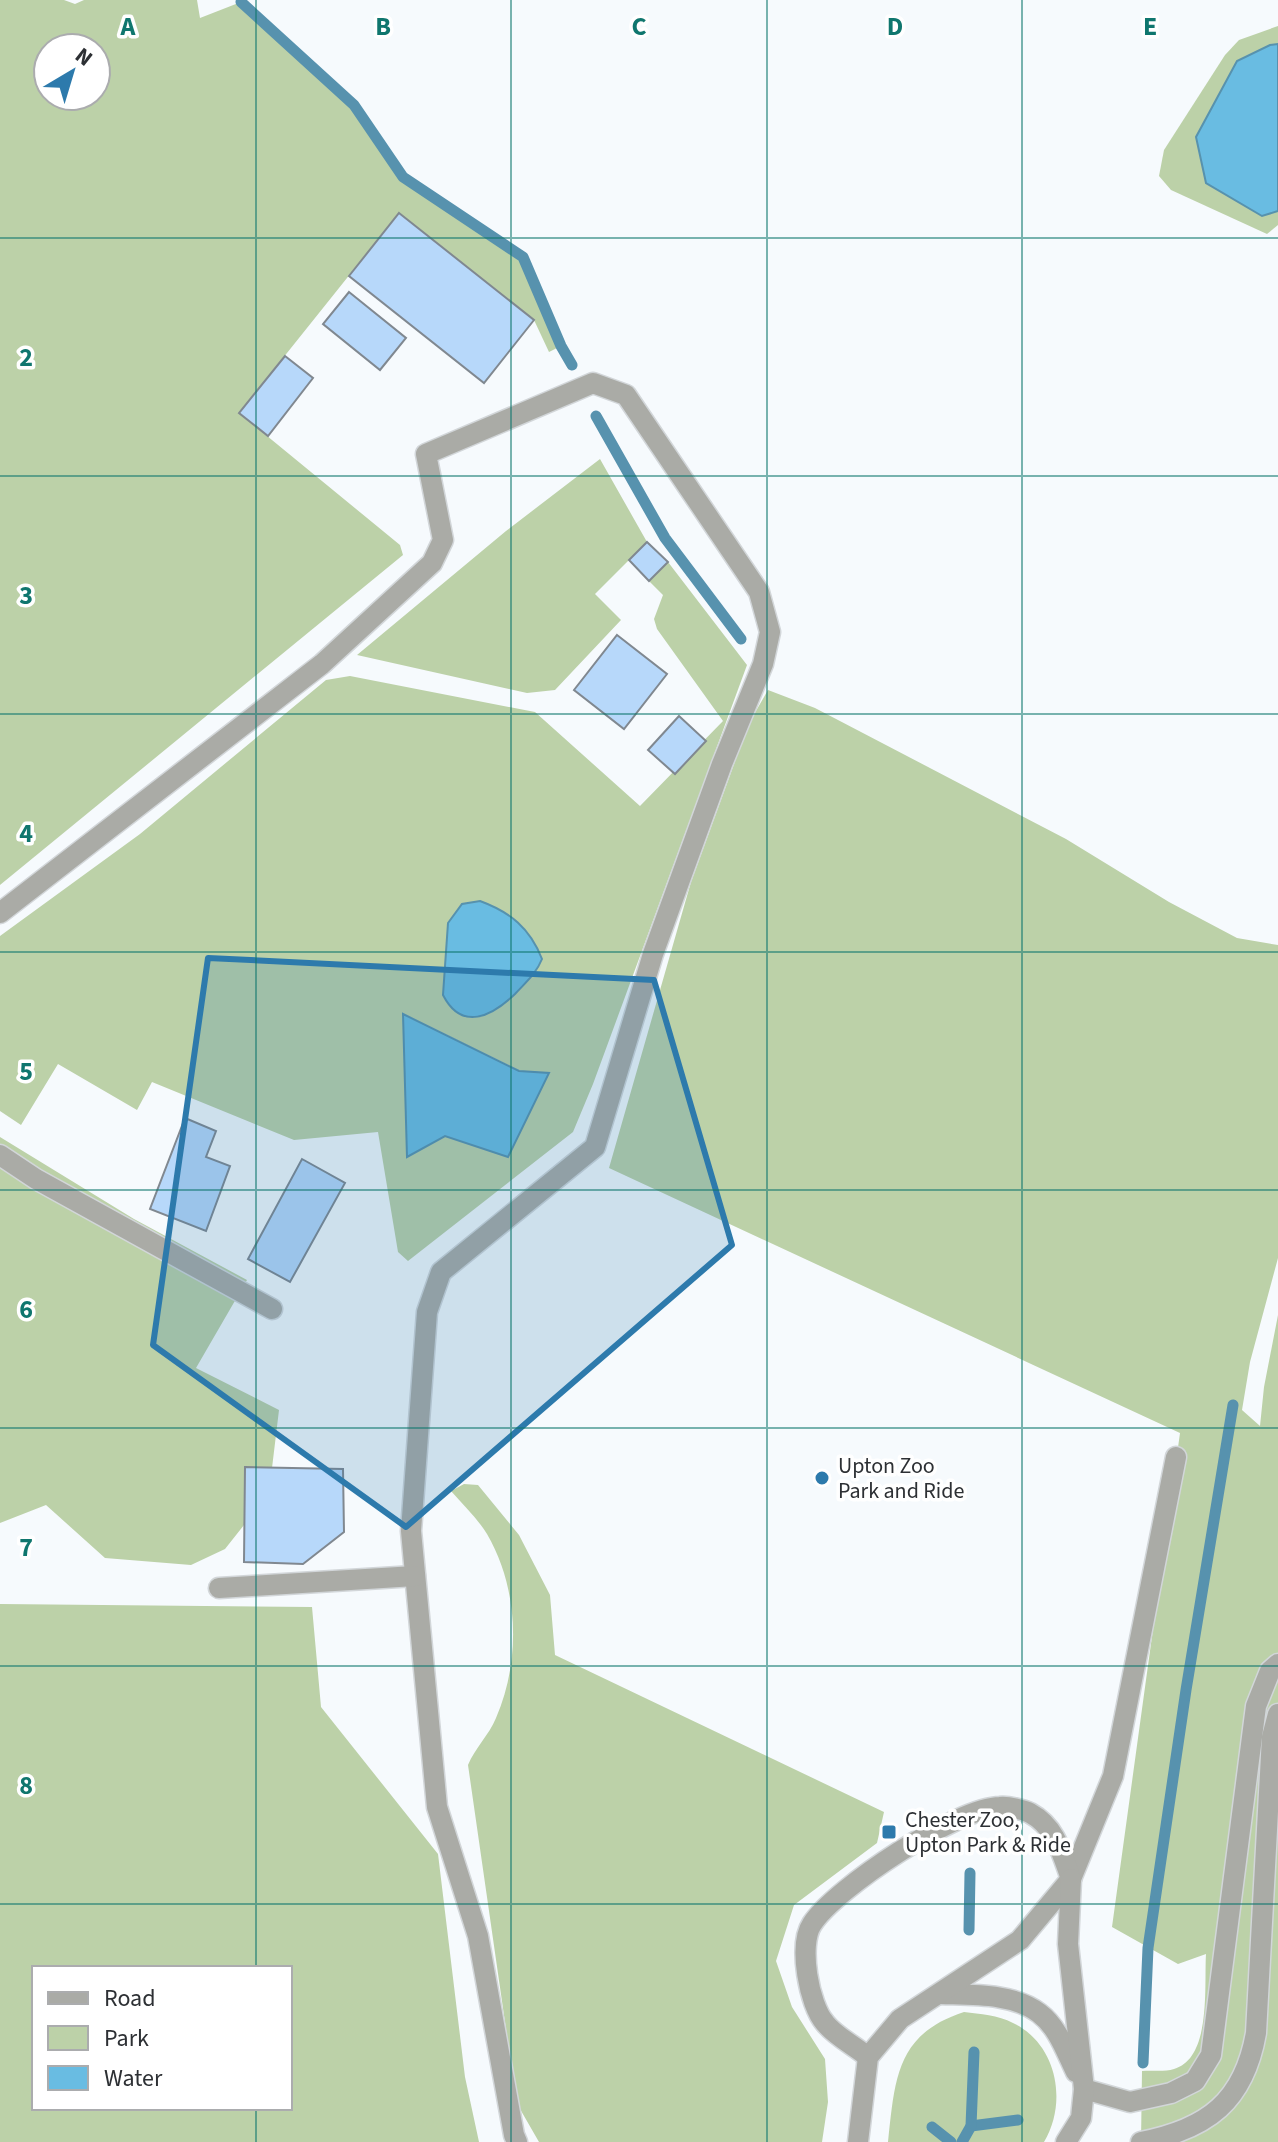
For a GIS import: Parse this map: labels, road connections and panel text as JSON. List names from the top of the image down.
{
  "places": {
    "other": ["Upton Zoo Park and Ride"],
    "transit": ["Chester Zoo, Upton Park & Ride"]
  },
  "legend": ["Road", "Park", "Water"],
  "north": "top right",
  "grid": {
    "columns": [
      "A",
      "B",
      "C",
      "D",
      "E"
    ],
    "rows": [
      "2",
      "3",
      "4",
      "5",
      "6",
      "7",
      "8"
    ]
  }
}
